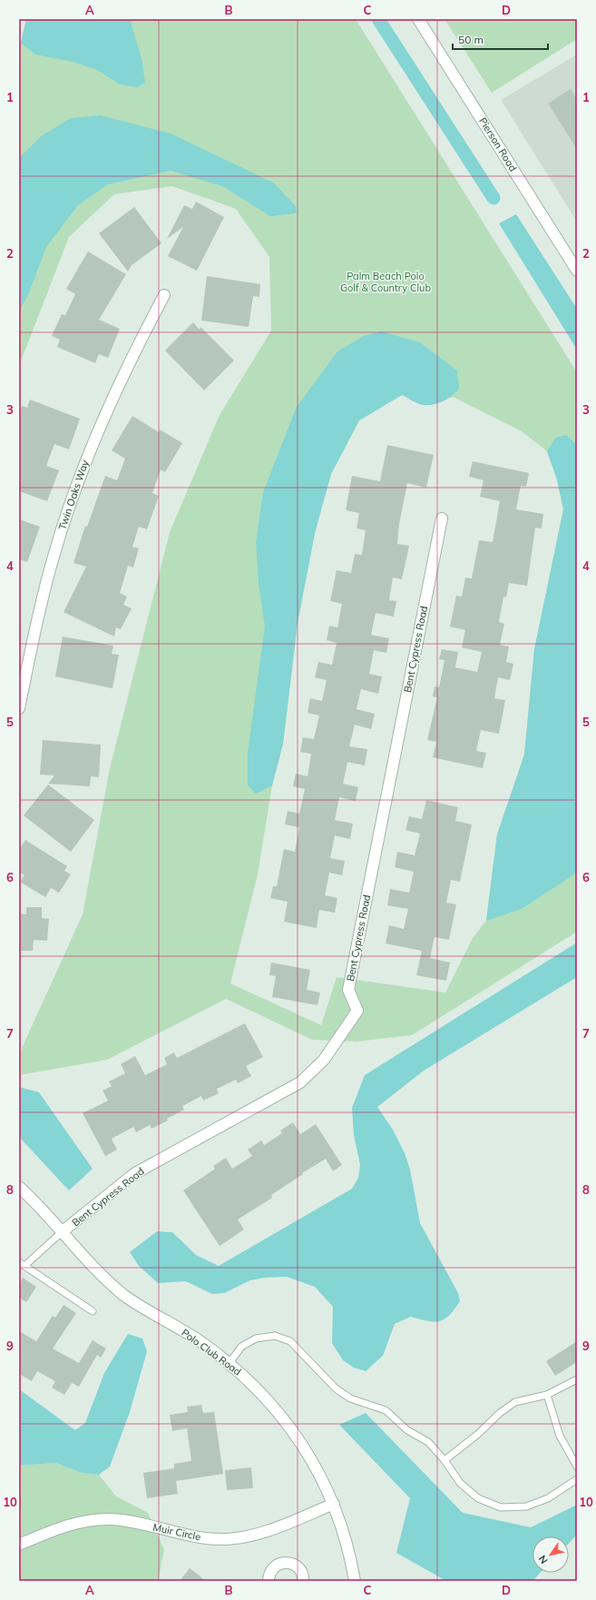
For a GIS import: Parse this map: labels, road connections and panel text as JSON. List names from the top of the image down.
{
  "streets": {
    "street": [
      "Pierson Road",
      "Twin Oaks Way",
      "Bent Cypress Road",
      "Polo Club Road",
      "Muir Circle"
    ]
  },
  "crossings": [
    ["Bent Cypress Road", "Polo Club Road"],
    ["Polo Club Road", "Muir Circle"]
  ],
  "parks": ["Palm Beach Polo Golf & Country Club"],
  "scale_bar": "50 m",
  "north": "bottom left",
  "grid": {
    "columns": [
      "A",
      "B",
      "C",
      "D"
    ],
    "rows": [
      "1",
      "2",
      "3",
      "4",
      "5",
      "6",
      "7",
      "8",
      "9",
      "10"
    ]
  }
}
